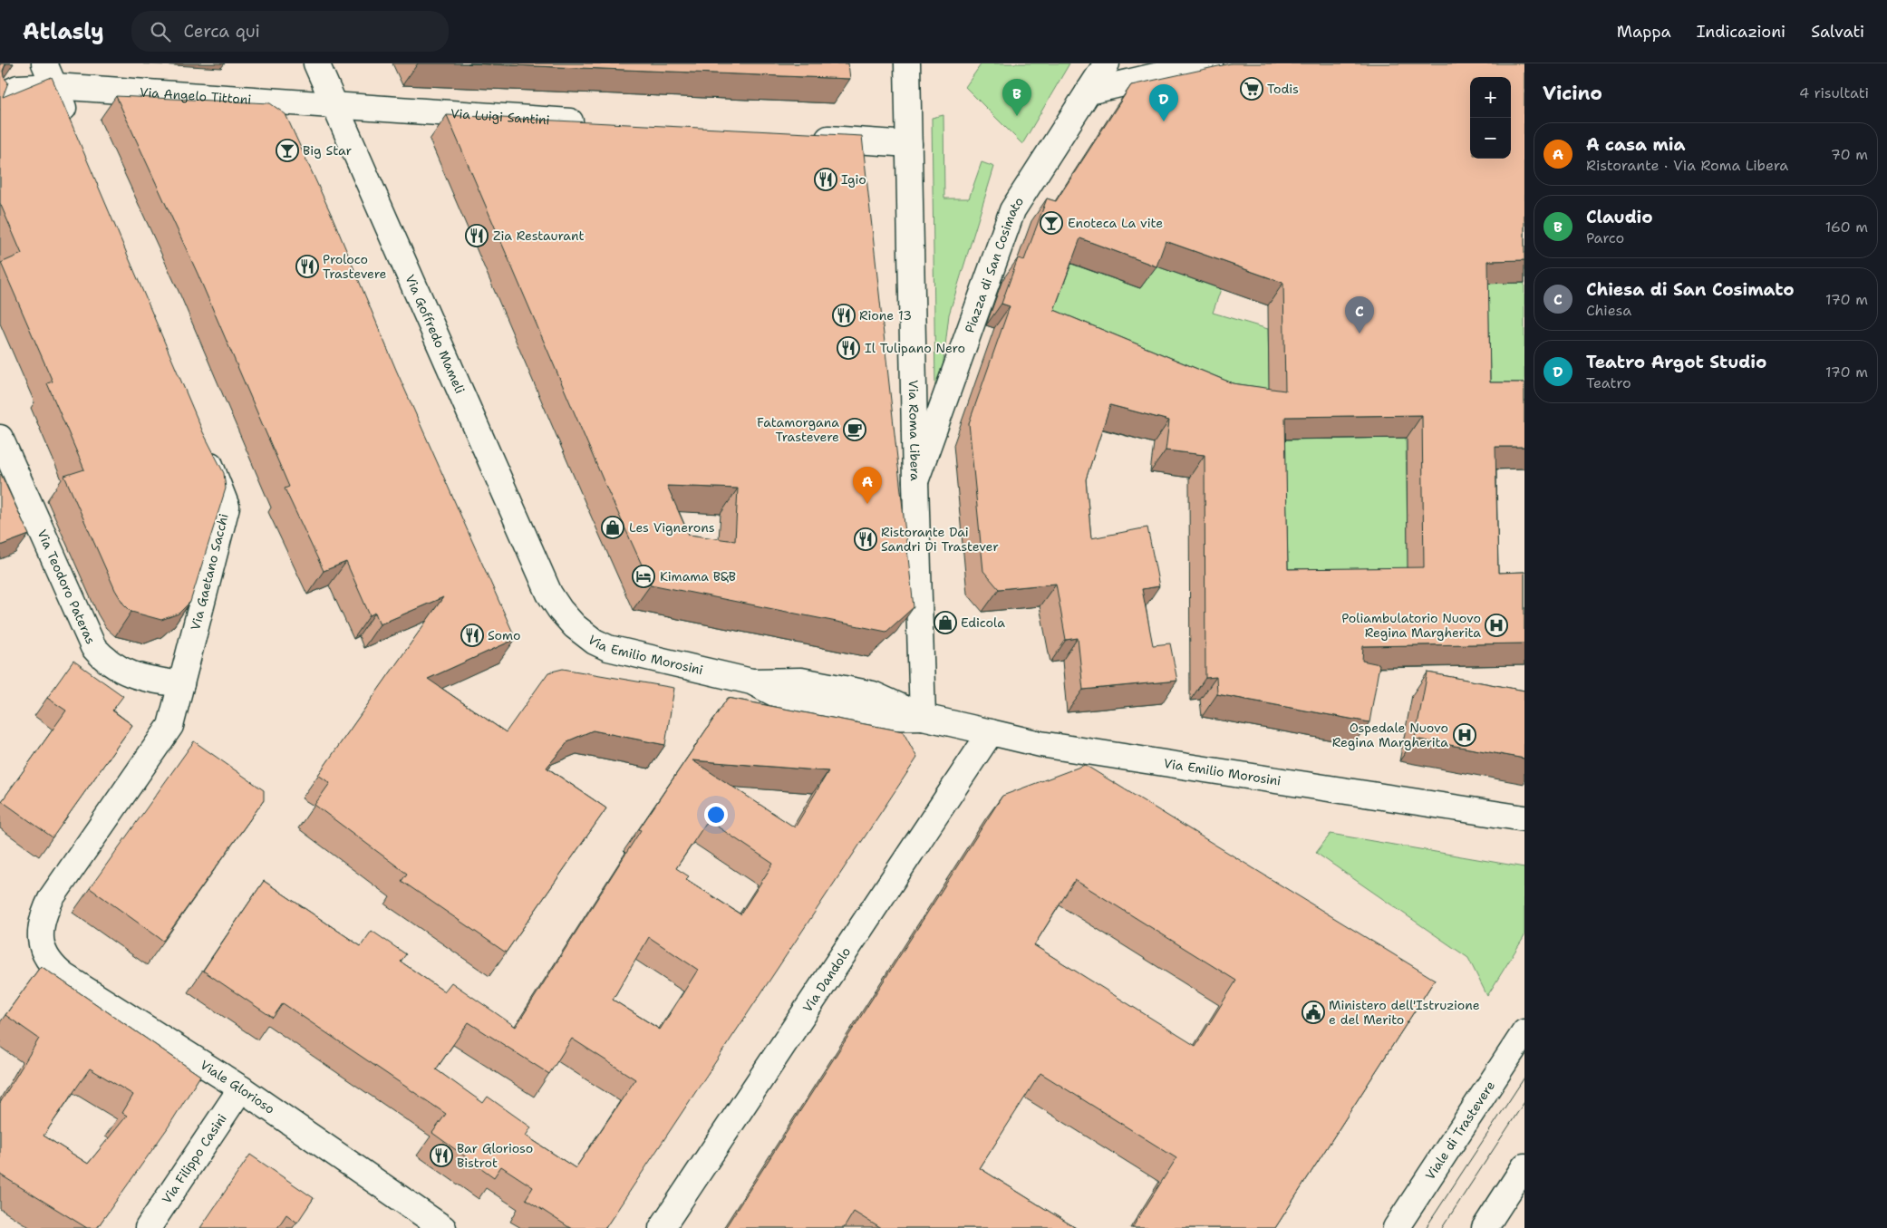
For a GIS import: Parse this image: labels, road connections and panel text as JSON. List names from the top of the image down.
{
  "streets": {
    "street": [
      "Via Angelo Tittoni",
      "Via Luigi Santini",
      "Piazza di San Cosimato",
      "Via Goffredo Mameli",
      "Via Roma Libera",
      "Via Gaetano Sacchi",
      "Via Teodoro Pateras",
      "Via Emilio Morosini",
      "Via Dandolo",
      "Viale Glorioso",
      "Viale di Trastevere",
      "Via Filippo Casini"
    ]
  },
  "crossings": [
    ["Via Angelo Tittoni", "Via Luigi Santini"],
    ["Via Angelo Tittoni", "Via Goffredo Mameli"],
    ["Via Luigi Santini", "Via Goffredo Mameli"],
    ["Piazza di San Cosimato", "Via Roma Libera"],
    ["Via Goffredo Mameli", "Via Emilio Morosini"],
    ["Via Roma Libera", "Via Emilio Morosini"],
    ["Via Gaetano Sacchi", "Via Teodoro Pateras"],
    ["Via Gaetano Sacchi", "Viale Glorioso"],
    ["Via Emilio Morosini", "Via Dandolo"],
    ["Viale Glorioso", "Via Filippo Casini"]
  ],
  "places": {
    "supermarket": ["Todis"],
    "bar": ["Big Star", "Enoteca La vite"],
    "restaurant": [
      "Igio",
      "Zia Restaurant",
      "Proloco Trastevere",
      "Rione 13",
      "Il Tulipano Nero",
      "Ristorante Dai Sandri Di Trastever",
      "Somo",
      "Bar Glorioso Bistrot"
    ],
    "cafe": ["Fatamorgana Trastevere"],
    "shop": ["Les Vignerons", "Edicola"],
    "hotel": ["Kimama B&B"],
    "hospital": ["Poliambulatorio Nuovo Regina Margherita", "Ospedale Nuovo Regina Margherita"],
    "public building": ["Ministero dell'Istruzione e del Merito"]
  },
  "page": {
    "header": "Atlasly",
    "search": "Cerca qui",
    "nav": ["Mappa", "Indicazioni", "Salvati"],
    "heading": ["Vicino", "4 risultati"],
    "map_buttons": ["+", "−"],
    "pins": [
      "B",
      "D",
      "C",
      "A"
    ],
    "list": [
      {
        "mark": "A",
        "name": "A casa mia",
        "note": "Ristorante · Via Roma Libera",
        "value": "70 m"
      },
      {
        "mark": "B",
        "name": "Claudio",
        "note": "Parco",
        "value": "160 m"
      },
      {
        "mark": "C",
        "name": "Chiesa di San Cosimato",
        "note": "Chiesa",
        "value": "170 m"
      },
      {
        "mark": "D",
        "name": "Teatro Argot Studio",
        "note": "Teatro",
        "value": "170 m"
      }
    ]
  }
}
